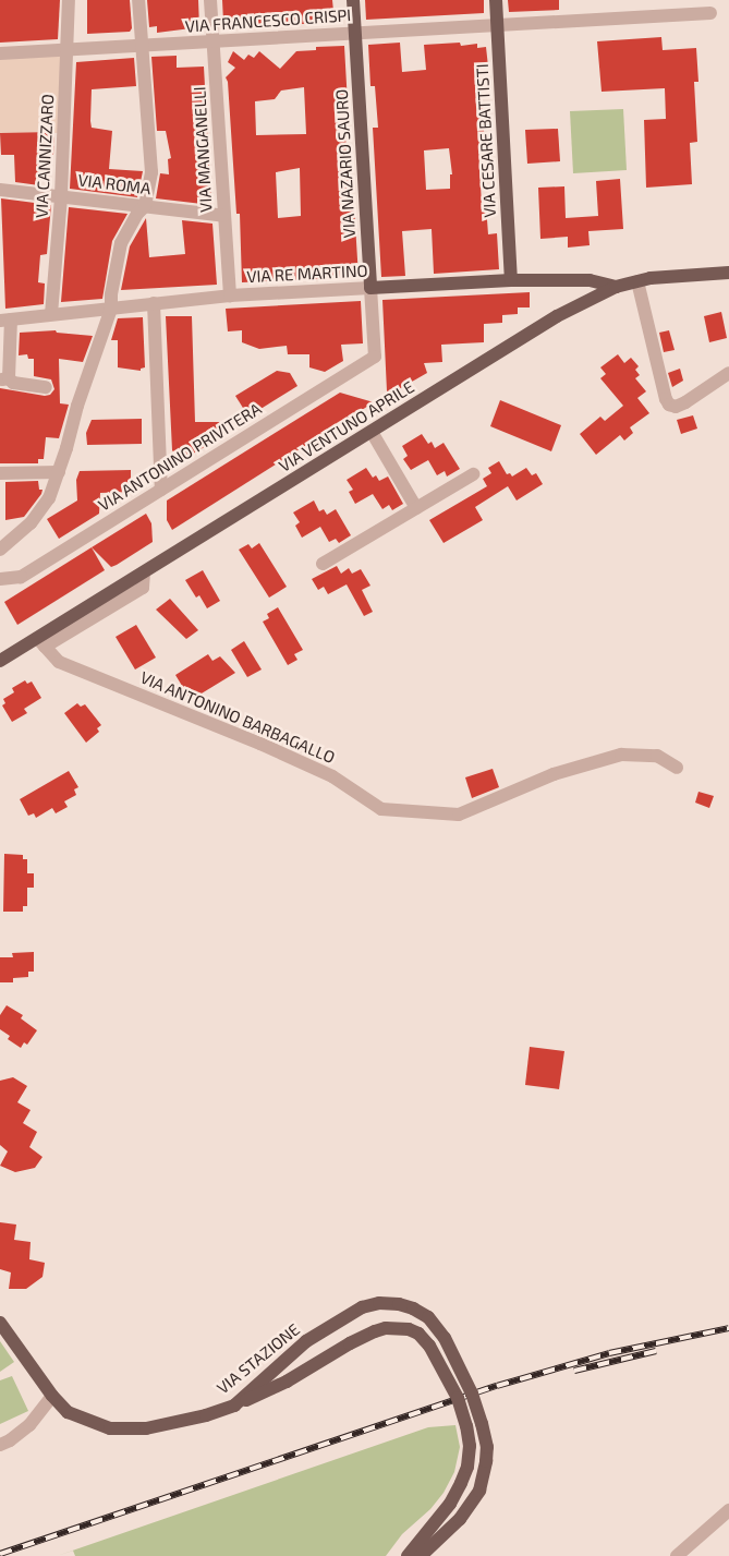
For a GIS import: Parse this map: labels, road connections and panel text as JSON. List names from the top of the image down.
{
  "streets": {
    "main road": [
      "VIA CESARE BATTISTI",
      "VIA NAZARIO SAURO",
      "VIA RE MARTINO",
      "VIA VENTUNO APRILE",
      "VIA STAZIONE"
    ],
    "street": [
      "VIA FRANCESCO CRISPI",
      "VIA MANGANELLI",
      "VIA CANNIZZARO",
      "VIA ROMA",
      "VIA ANTONINO PRIVITERA",
      "VIA ANTONINO BARBAGALLO"
    ]
  },
  "crossings": [
    ["VIA FRANCESCO CRISPI", "VIA CESARE BATTISTI"],
    ["VIA FRANCESCO CRISPI", "VIA MANGANELLI"],
    ["VIA FRANCESCO CRISPI", "VIA CANNIZZARO"],
    ["VIA FRANCESCO CRISPI", "VIA NAZARIO SAURO"],
    ["VIA CESARE BATTISTI", "VIA RE MARTINO"],
    ["VIA MANGANELLI", "VIA ROMA"],
    ["VIA MANGANELLI", "VIA RE MARTINO"],
    ["VIA CANNIZZARO", "VIA ROMA"],
    ["VIA CANNIZZARO", "VIA RE MARTINO"],
    ["VIA NAZARIO SAURO", "VIA RE MARTINO"],
    ["VIA NAZARIO SAURO", "VIA ANTONINO PRIVITERA"],
    ["VIA RE MARTINO", "VIA VENTUNO APRILE"],
    ["VIA VENTUNO APRILE", "VIA ANTONINO BARBAGALLO"]
  ]
}
